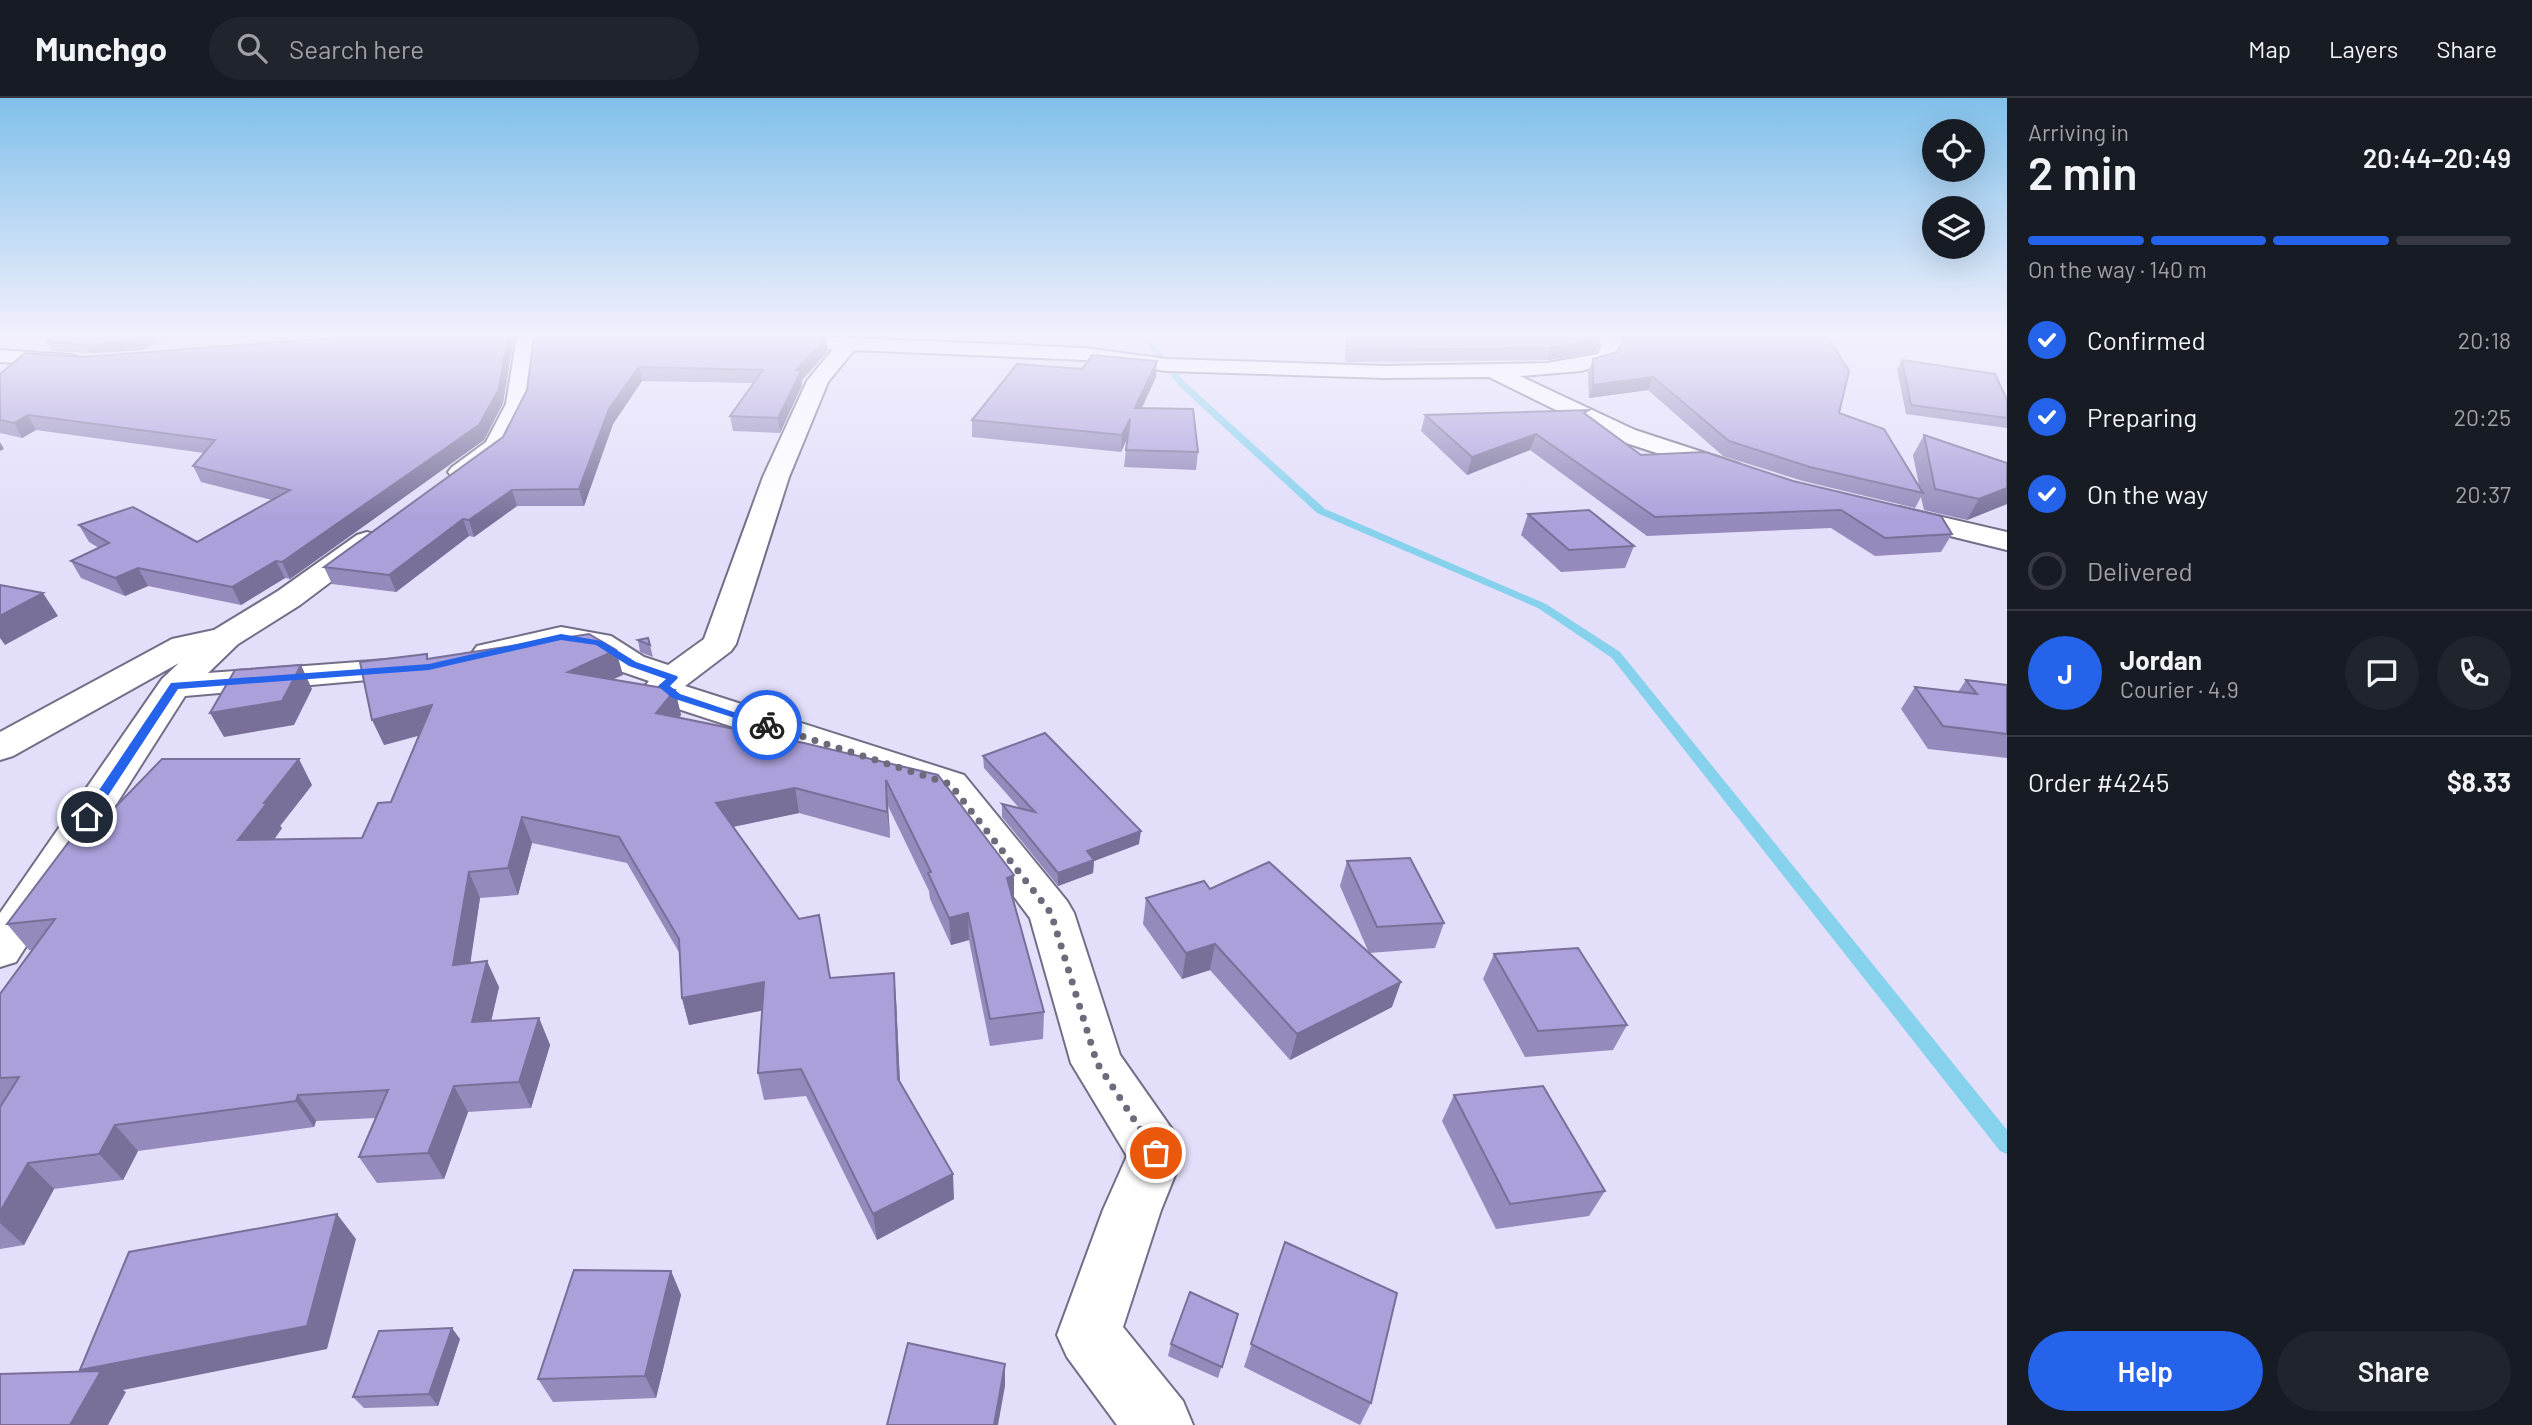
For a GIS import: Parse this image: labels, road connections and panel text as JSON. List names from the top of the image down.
{
  "page": {
    "header": "Munchgo",
    "search": "Search here",
    "nav": ["Map", "Layers", "Share"],
    "heading": ["2 min", "Arriving in", "20:44–20:49"],
    "panel": [
      "Jordan",
      "Courier · 4.9",
      "Order #4245",
      "$8.33"
    ],
    "bar": "On the way · 140 m",
    "list": [
      ["Confirmed", "20:18"],
      ["Preparing", "20:25"],
      ["On the way", "20:37"],
      "Delivered"
    ],
    "round": "J",
    "buttons": ["Help", "Share"]
  }
}
